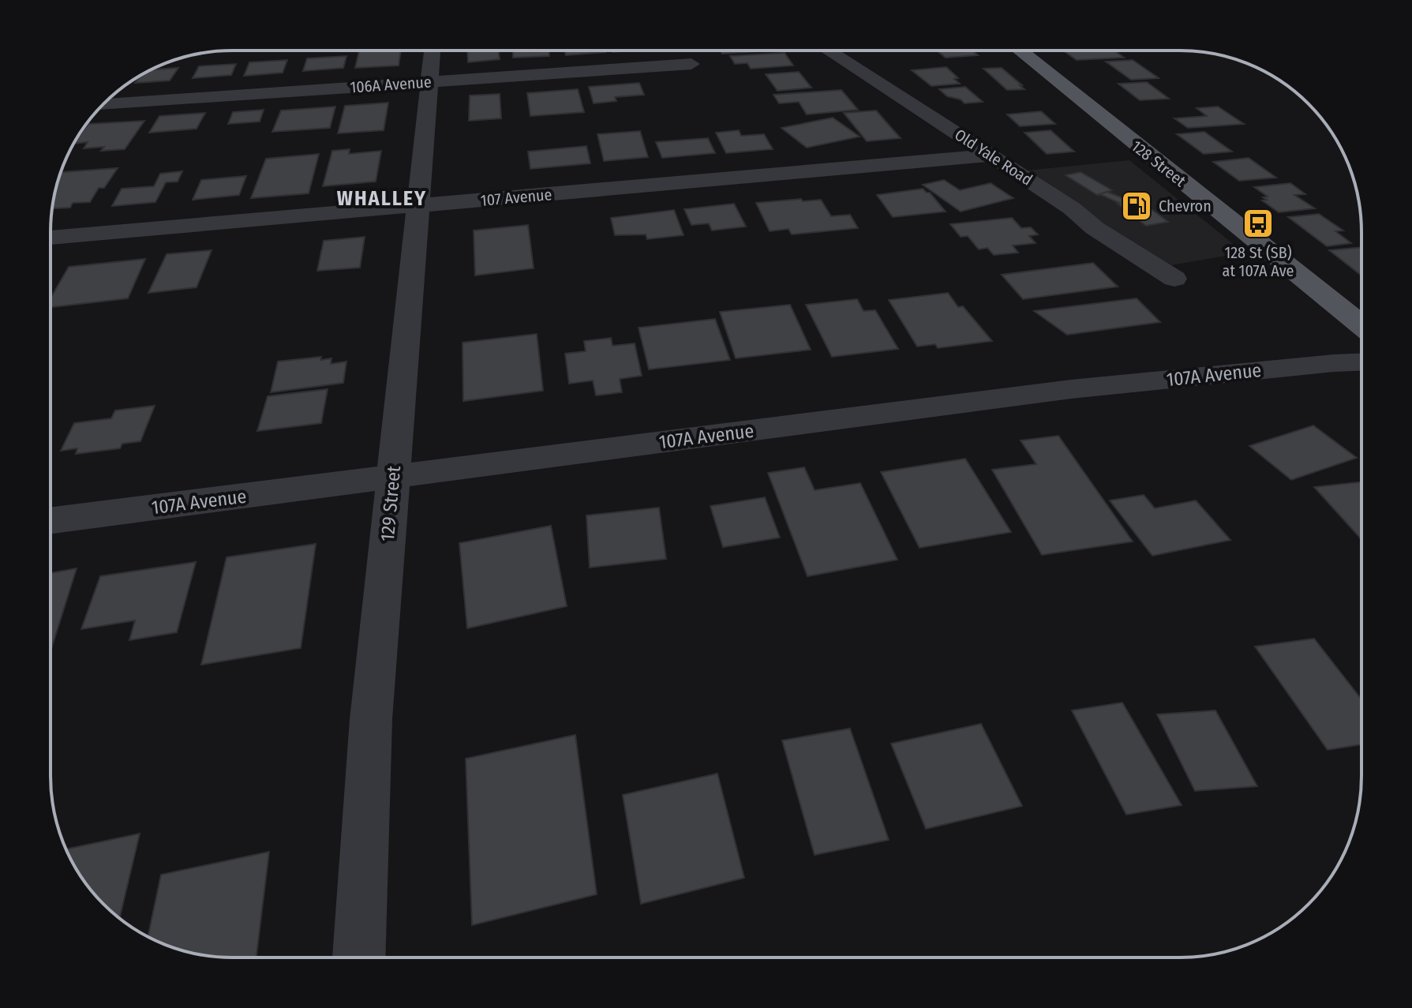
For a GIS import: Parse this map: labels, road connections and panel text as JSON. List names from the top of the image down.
{
  "streets": {
    "main road": ["128 Street"],
    "street": [
      "106A Avenue",
      "Old Yale Road",
      "107 Avenue",
      "107A Avenue",
      "129 Street"
    ]
  },
  "crossings": [
    ["106A Avenue", "129 Street"],
    ["Old Yale Road", "107 Avenue"],
    ["107 Avenue", "129 Street"],
    ["107A Avenue", "129 Street"]
  ],
  "districts": ["WHALLEY"],
  "places": {
    "fuel station": ["Chevron"],
    "bus stop": ["128 St (SB) at 107A Ave"]
  }
}
